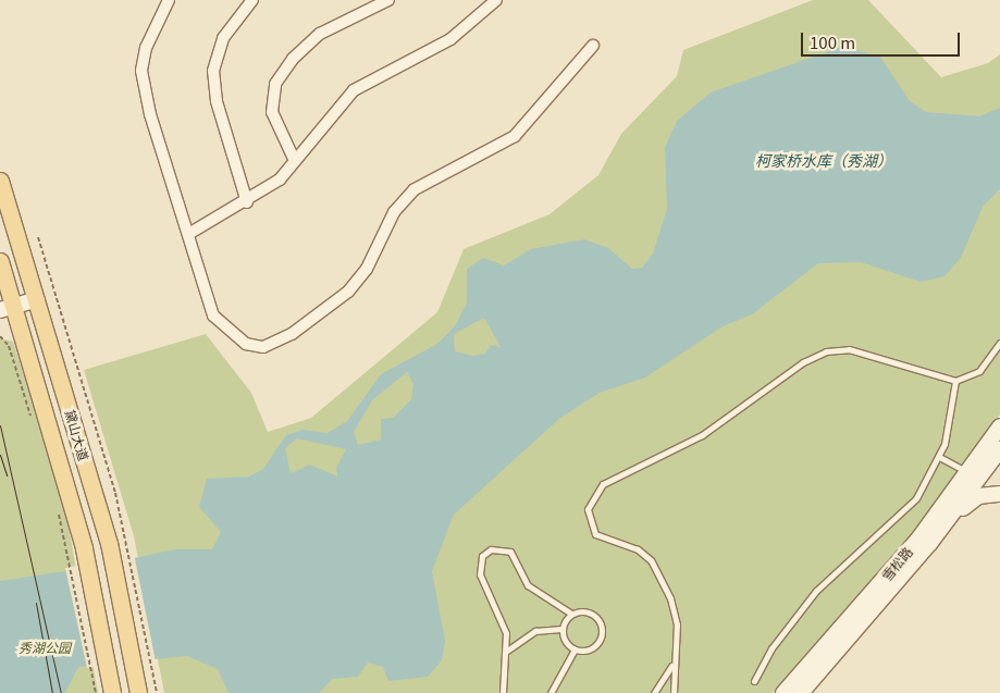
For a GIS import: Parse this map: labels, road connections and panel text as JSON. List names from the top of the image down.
{
  "streets": {
    "main road": ["黛山大道", "雪松路"]
  },
  "water": ["柯家桥水库（秀湖）"],
  "parks": ["秀湖公园"],
  "scale_bar": "100 m"
}
